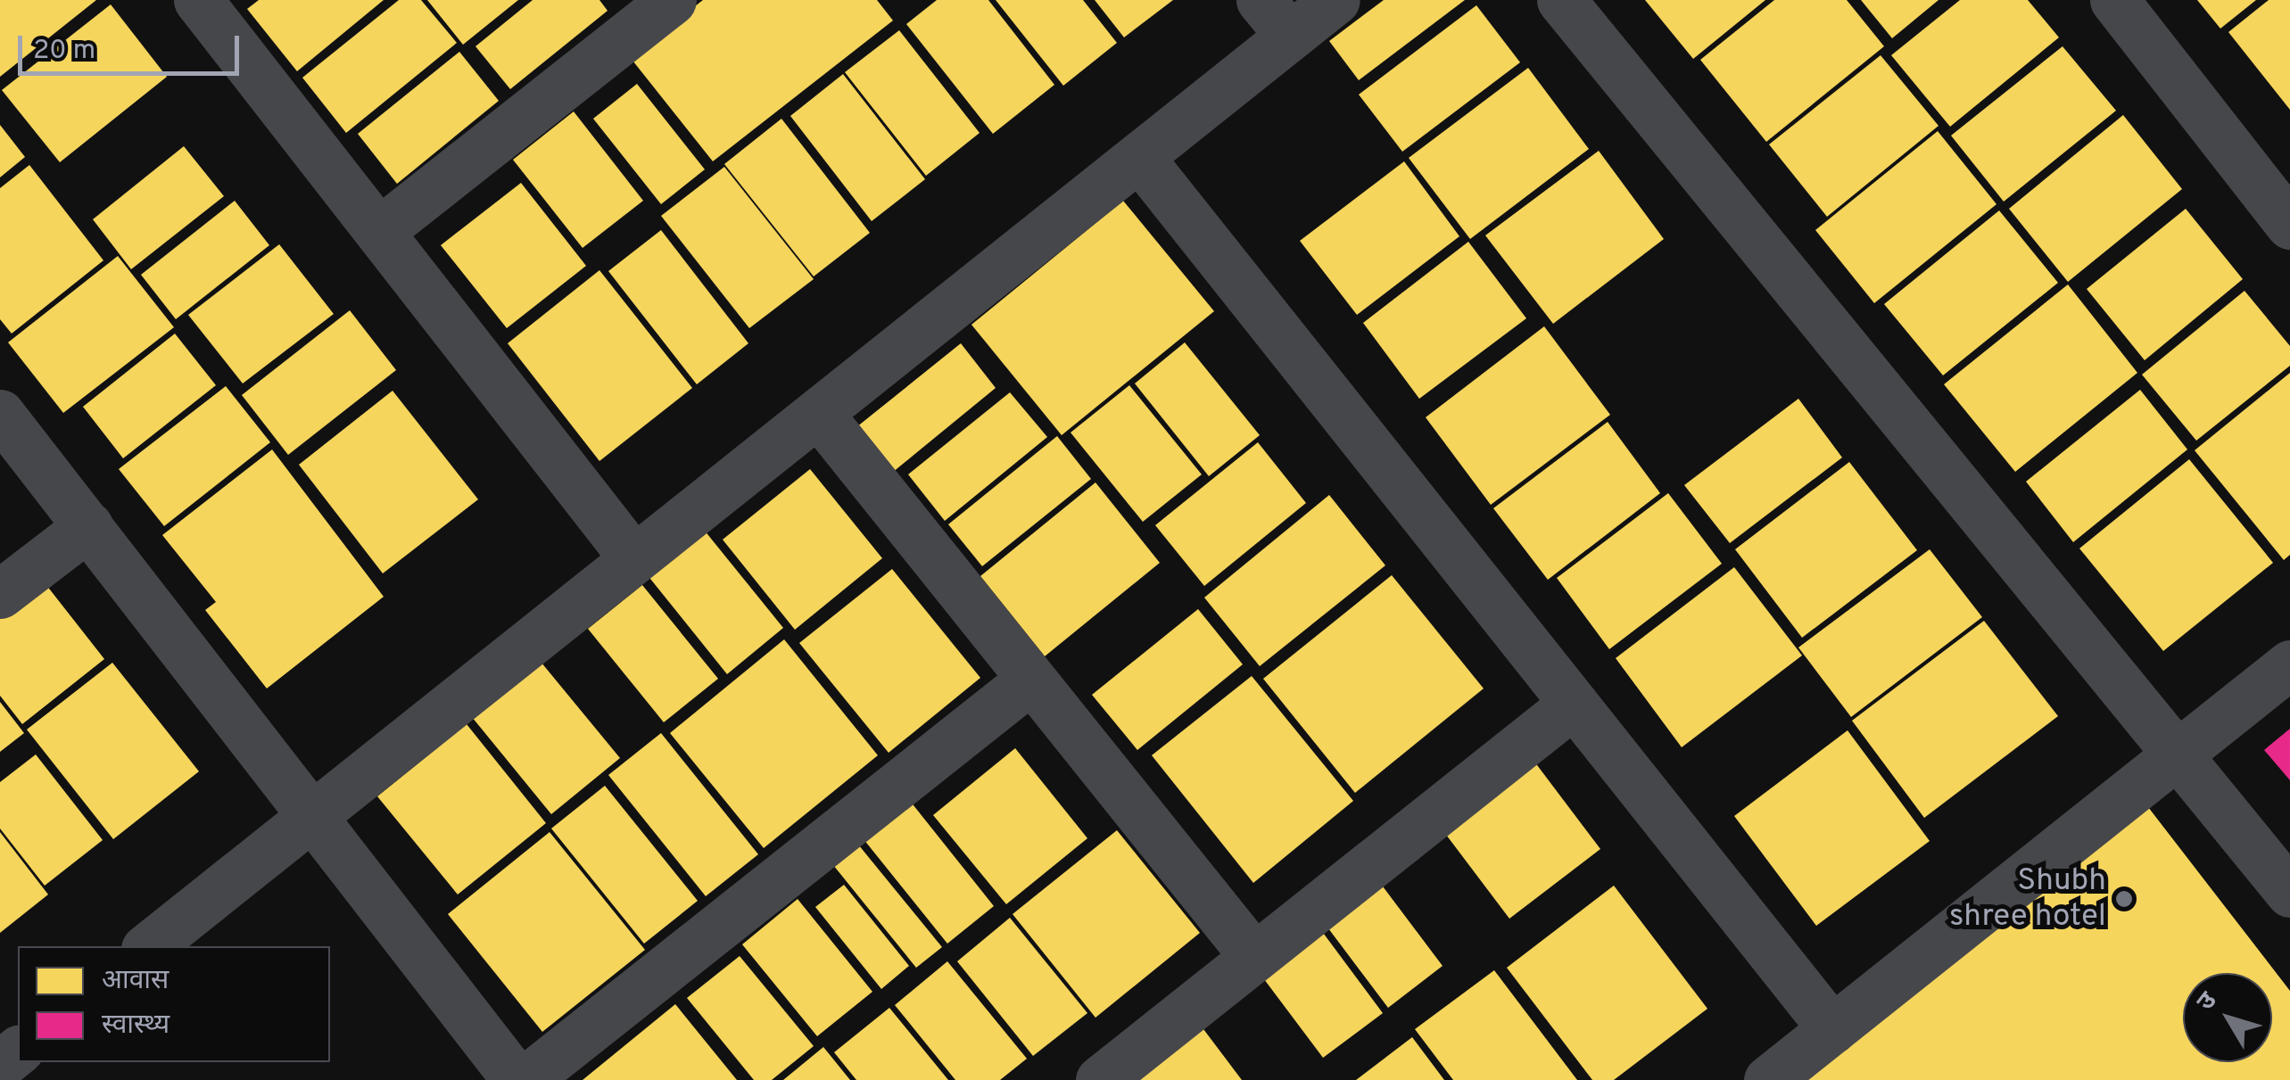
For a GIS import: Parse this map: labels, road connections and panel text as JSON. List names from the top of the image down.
{
  "places": ["Shubh shree hotel"],
  "legend": ["आवास", "स्वास्थ्य"],
  "scale_bar": "20 m",
  "north": "top left"
}
